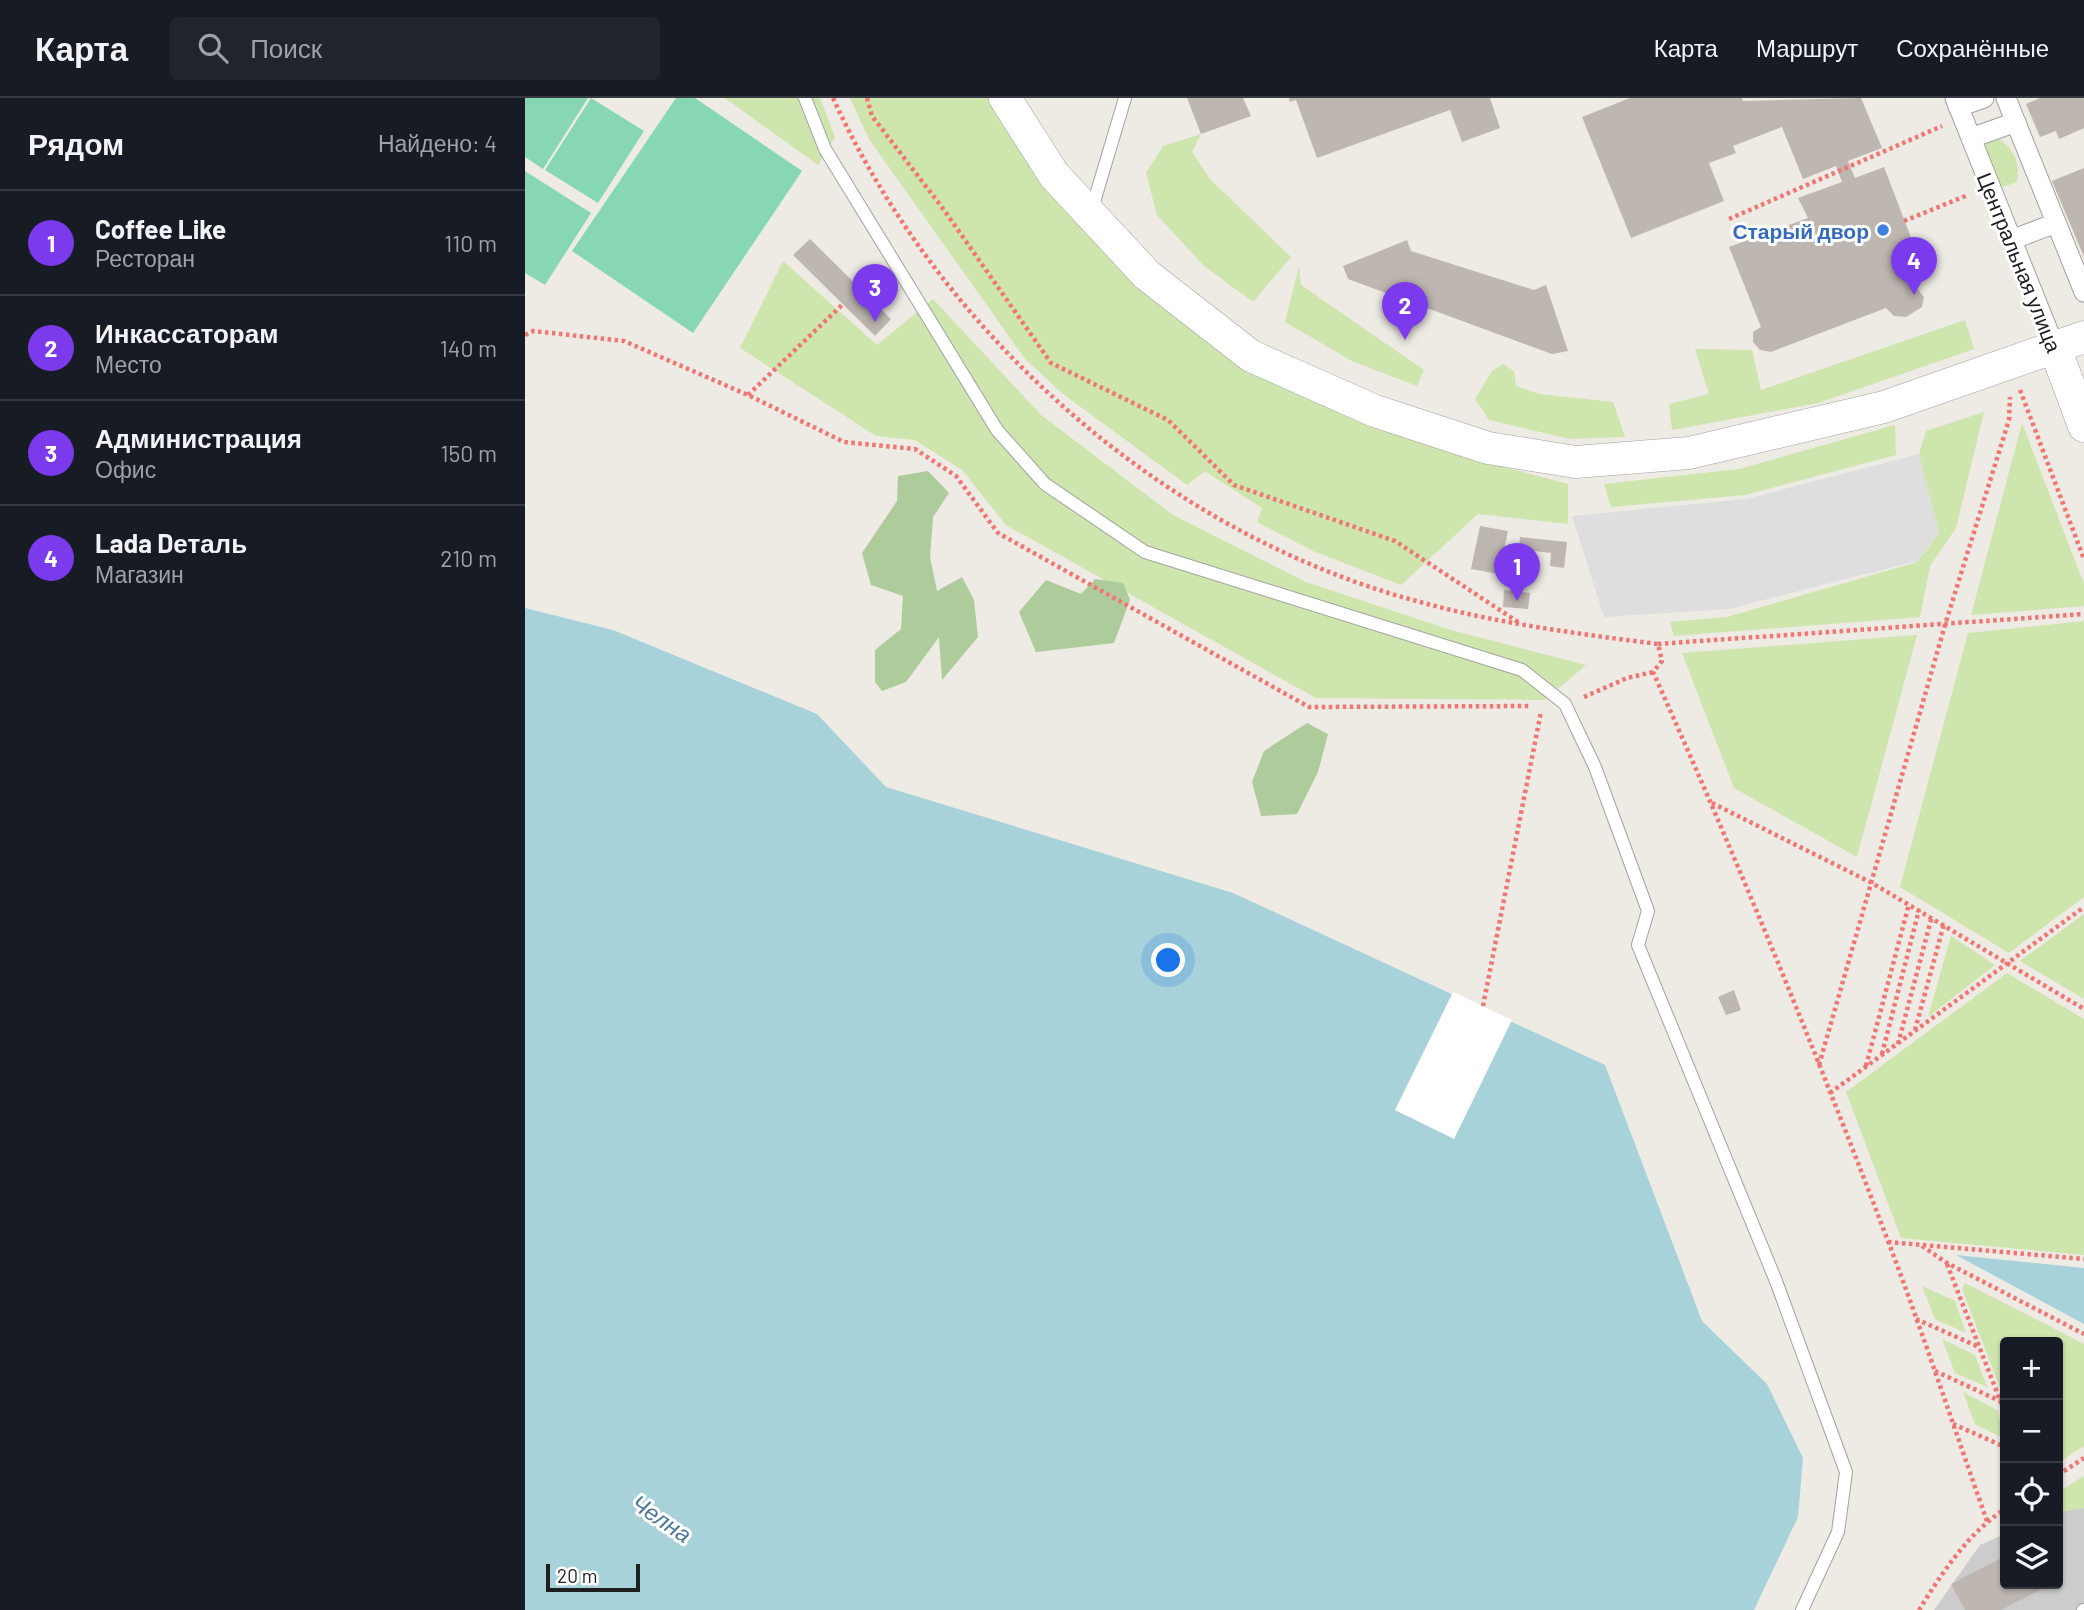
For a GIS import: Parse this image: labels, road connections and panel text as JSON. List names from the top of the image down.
{
  "streets": {
    "street": ["Центральная улица"]
  },
  "water": ["Челна"],
  "places": ["Старый двор"],
  "scale_bar": "20 m",
  "page": {
    "header": "Карта",
    "search": "Поиск",
    "nav": ["Карта", "Маршрут", "Сохранённые"],
    "heading": ["Рядом", "Найдено: 4"],
    "list": [
      {
        "mark": "1",
        "name": "Coffee Like",
        "note": "Ресторан",
        "value": "110 m"
      },
      {
        "mark": "2",
        "name": "Инкассаторам",
        "note": "Место",
        "value": "140 m"
      },
      {
        "mark": "3",
        "name": "Администрация",
        "note": "Офис",
        "value": "150 m"
      },
      {
        "mark": "4",
        "name": "Lada Dеталь",
        "note": "Магазин",
        "value": "210 m"
      }
    ],
    "pins": [
      "4",
      "3",
      "2",
      "1"
    ],
    "map_buttons": ["+", "−"],
    "scale": "20 m"
  }
}
